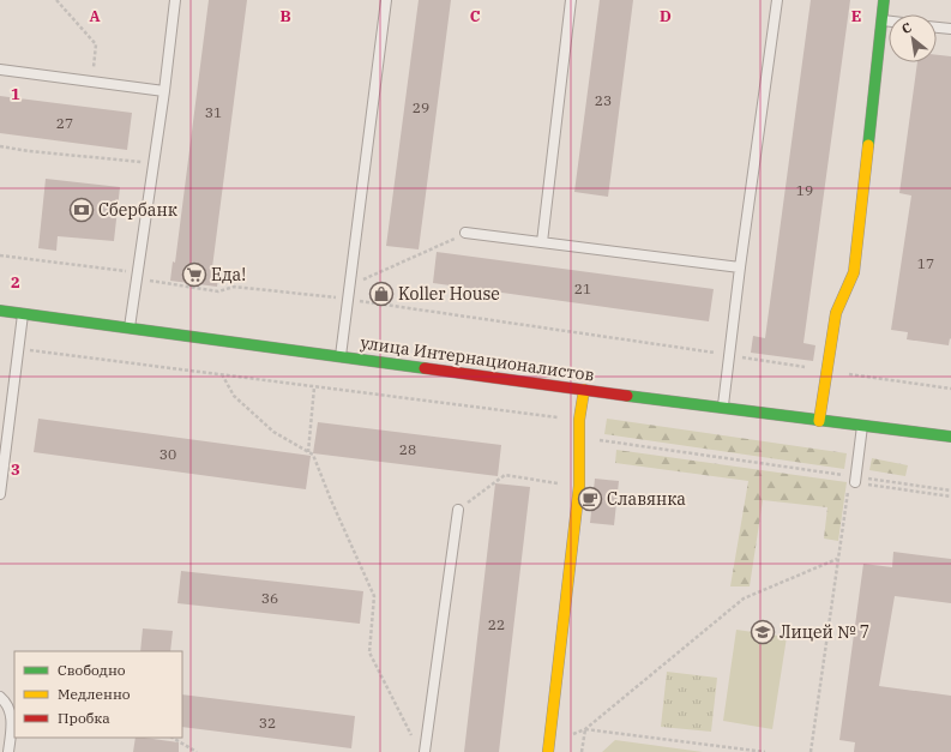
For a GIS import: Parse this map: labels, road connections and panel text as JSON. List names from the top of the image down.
{
  "streets": {
    "street": ["улица Интернационалистов"]
  },
  "places": {
    "bank": ["Сбербанк"],
    "supermarket": ["Еда!"],
    "shop": ["Koller House"],
    "cafe": ["Славянка"],
    "school or university": ["Лицей № 7"]
  },
  "house_numbers": [
    "23",
    "29",
    "31",
    "27",
    "19",
    "17",
    "21",
    "28",
    "30",
    "36",
    "22",
    "32"
  ],
  "legend": ["Свободно", "Медленно", "Пробка"],
  "north": "top left",
  "grid": {
    "columns": [
      "A",
      "B",
      "C",
      "D",
      "E"
    ],
    "rows": ["1", "2", "3"]
  }
}
